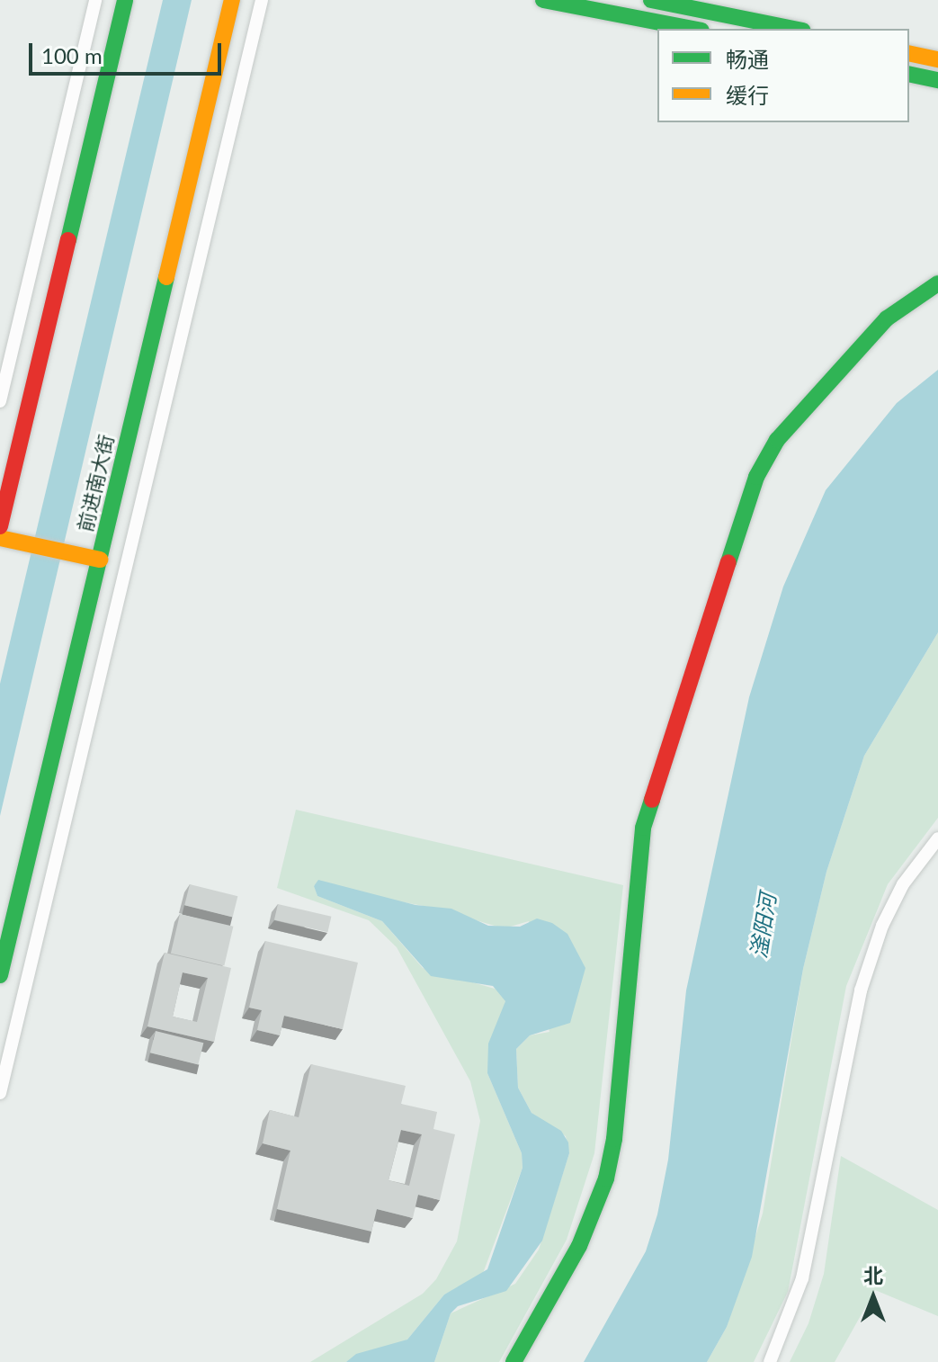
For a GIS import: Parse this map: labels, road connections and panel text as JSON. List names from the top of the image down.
{
  "streets": {
    "main road": ["前进南大街"]
  },
  "water": ["滏阳河"],
  "legend": ["畅通", "缓行"],
  "scale_bar": "100 m",
  "north": "top"
}
